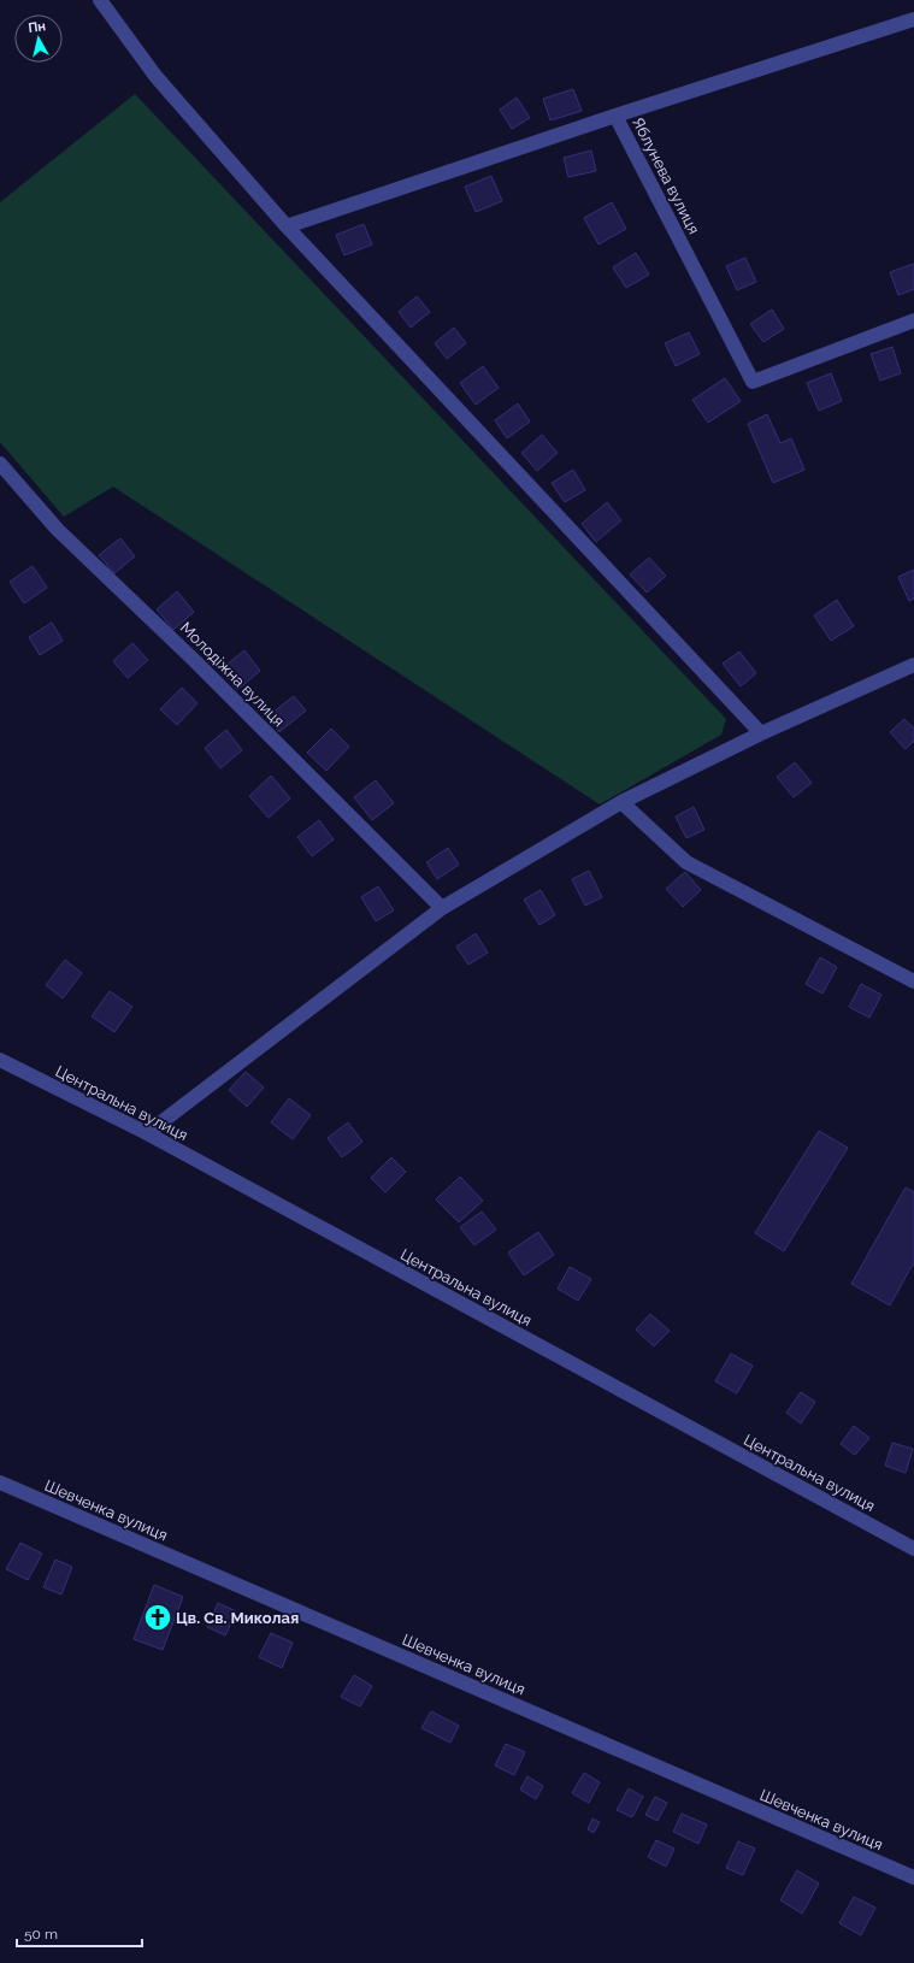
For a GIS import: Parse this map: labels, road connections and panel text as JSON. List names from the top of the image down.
{
  "streets": {
    "street": [
      "Яблунева вулиця",
      "Молодіжна вулиця",
      "Центральна вулиця",
      "Шевченка вулиця"
    ]
  },
  "places": {
    "church": ["Цв. Св. Миколая"]
  },
  "scale_bar": "50 m",
  "north": "top"
}
